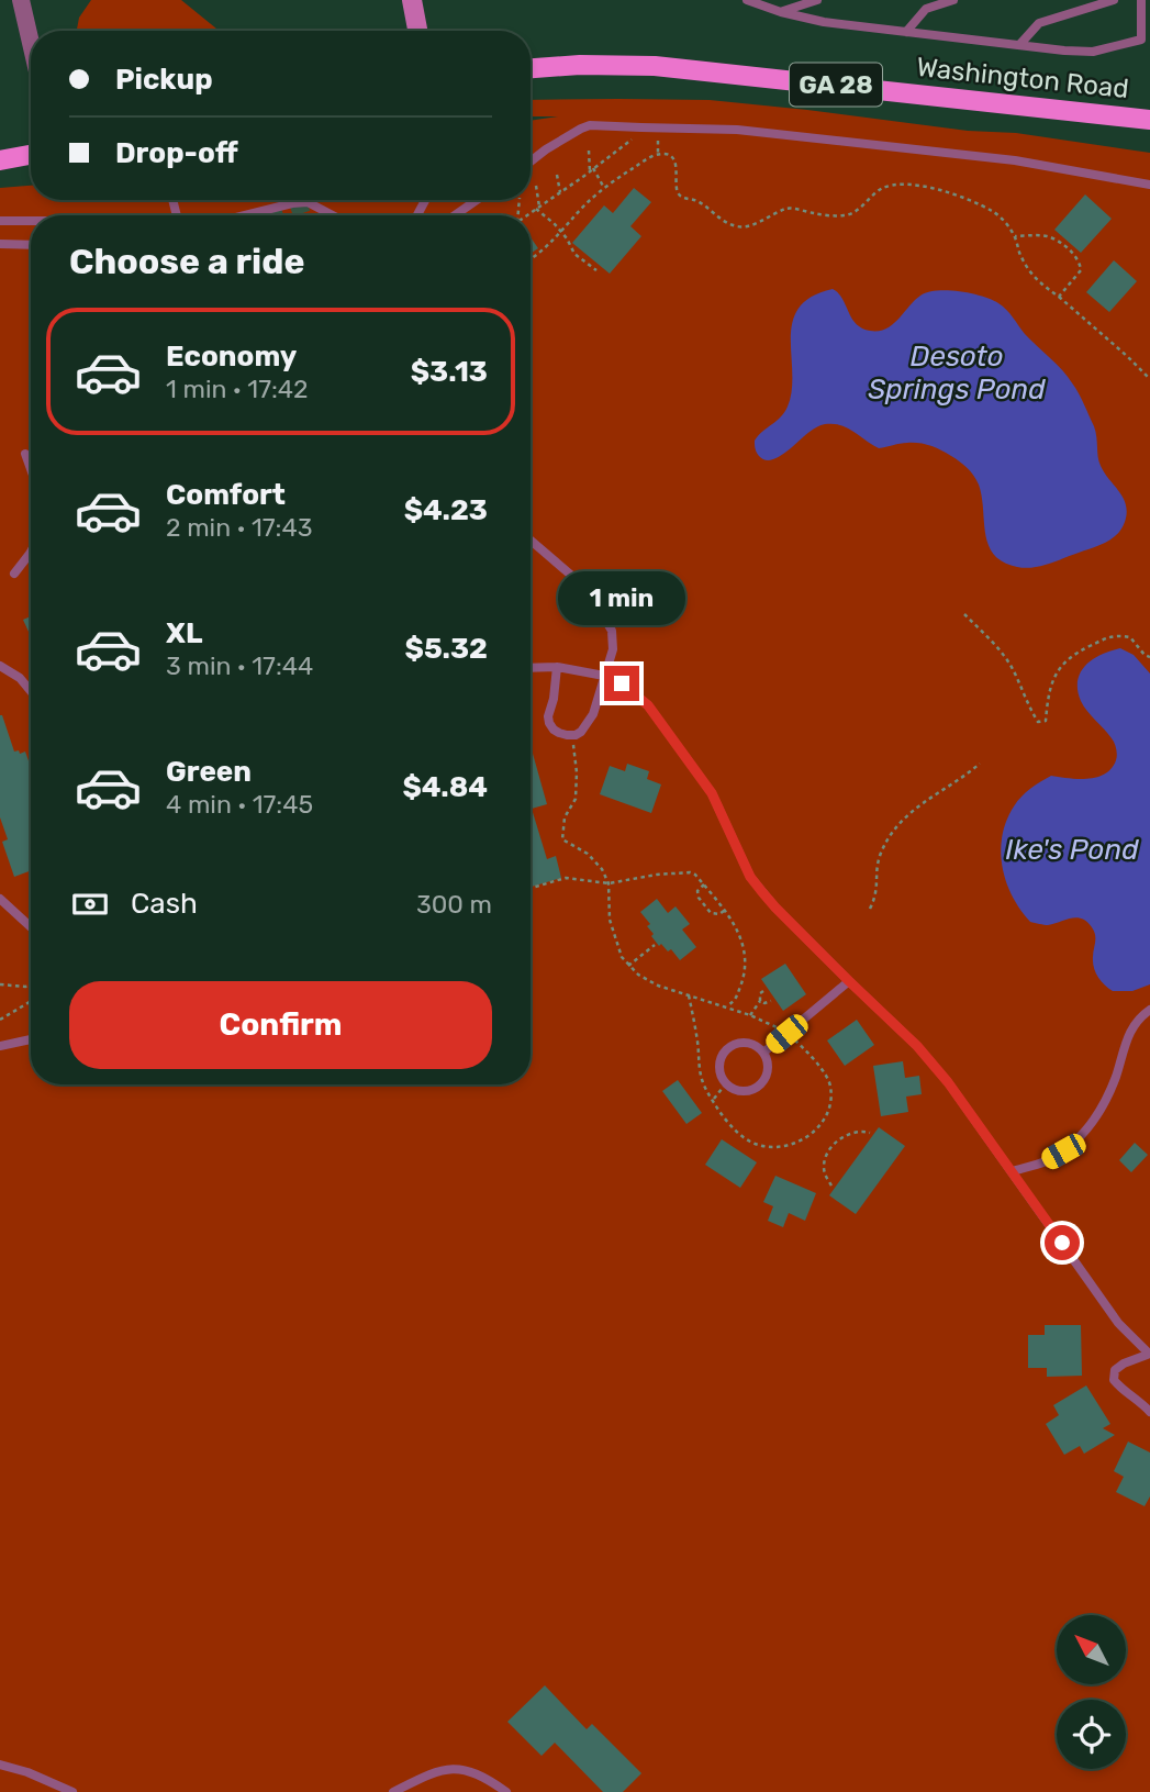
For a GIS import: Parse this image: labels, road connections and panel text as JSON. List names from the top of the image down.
{
  "streets": {
    "main road": ["Washington Road", "GA 28"]
  },
  "water": ["Desoto Springs Pond", "Ike's Pond"],
  "north": "top left",
  "page": {
    "banner": ["Pickup", "Drop-off"],
    "heading": "Choose a ride",
    "list": [
      {
        "name": "Economy",
        "note": "1 min · 17:42",
        "value": "$3.13"
      },
      {
        "name": "Comfort",
        "note": "2 min · 17:43",
        "value": "$4.23"
      },
      {
        "name": "XL",
        "note": "3 min · 17:44",
        "value": "$5.32"
      },
      {
        "name": "Green",
        "note": "4 min · 17:45",
        "value": "$4.84"
      }
    ],
    "bubble": "1 min",
    "pay": ["Cash", "300 m"],
    "buttons": "Confirm"
  }
}
